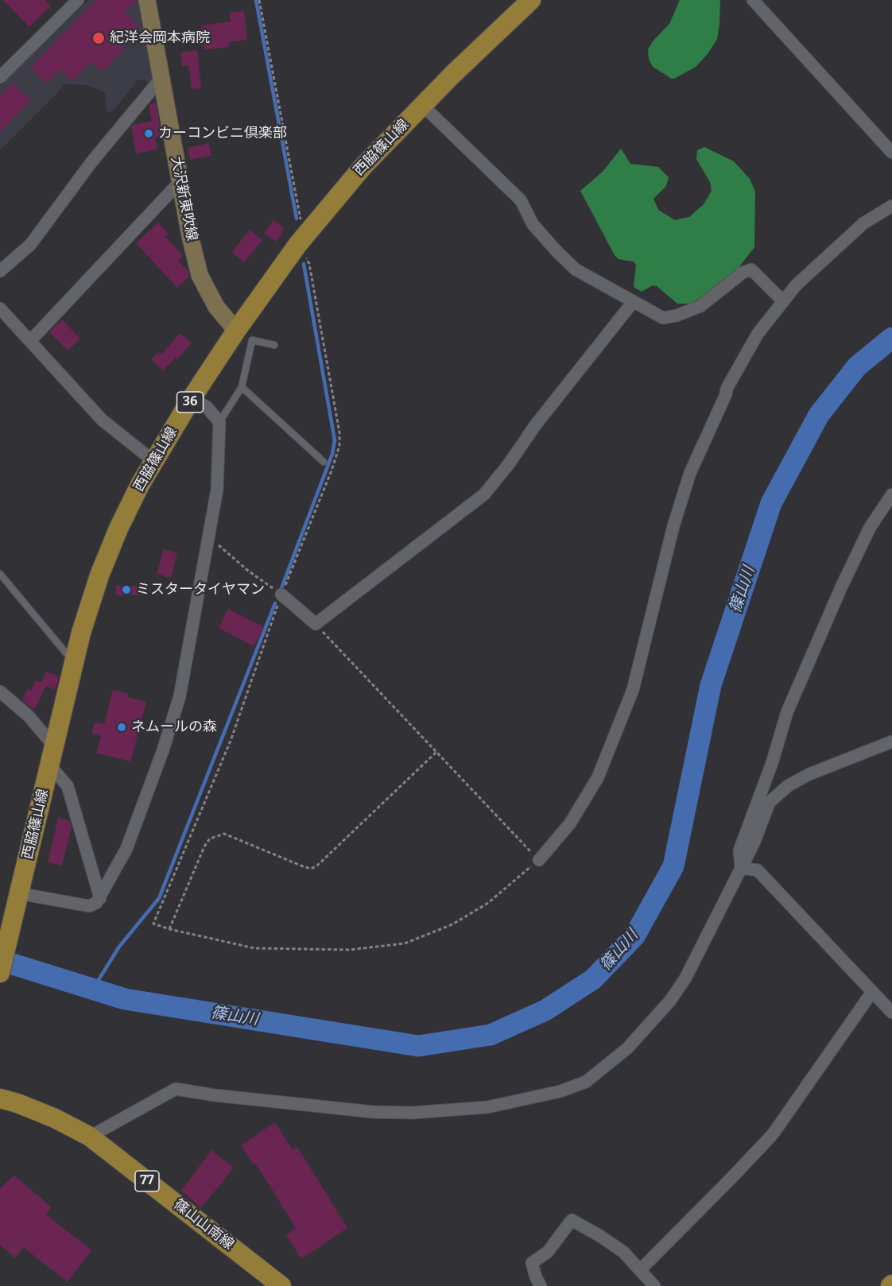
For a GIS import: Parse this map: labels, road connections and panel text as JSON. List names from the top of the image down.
{
  "streets": {
    "main road": [
      "西脇篠山線",
      "大沢新東吹線",
      "36",
      "77",
      "篠山山南線"
    ]
  },
  "crossings": [
    ["西脇篠山線", "大沢新東吹線"]
  ],
  "water": ["篠山川"],
  "places": [
    "紀洋会岡本病院",
    "カーコンビニ倶楽部",
    "ミスタータイヤマン",
    "ネムールの森"
  ]
}
